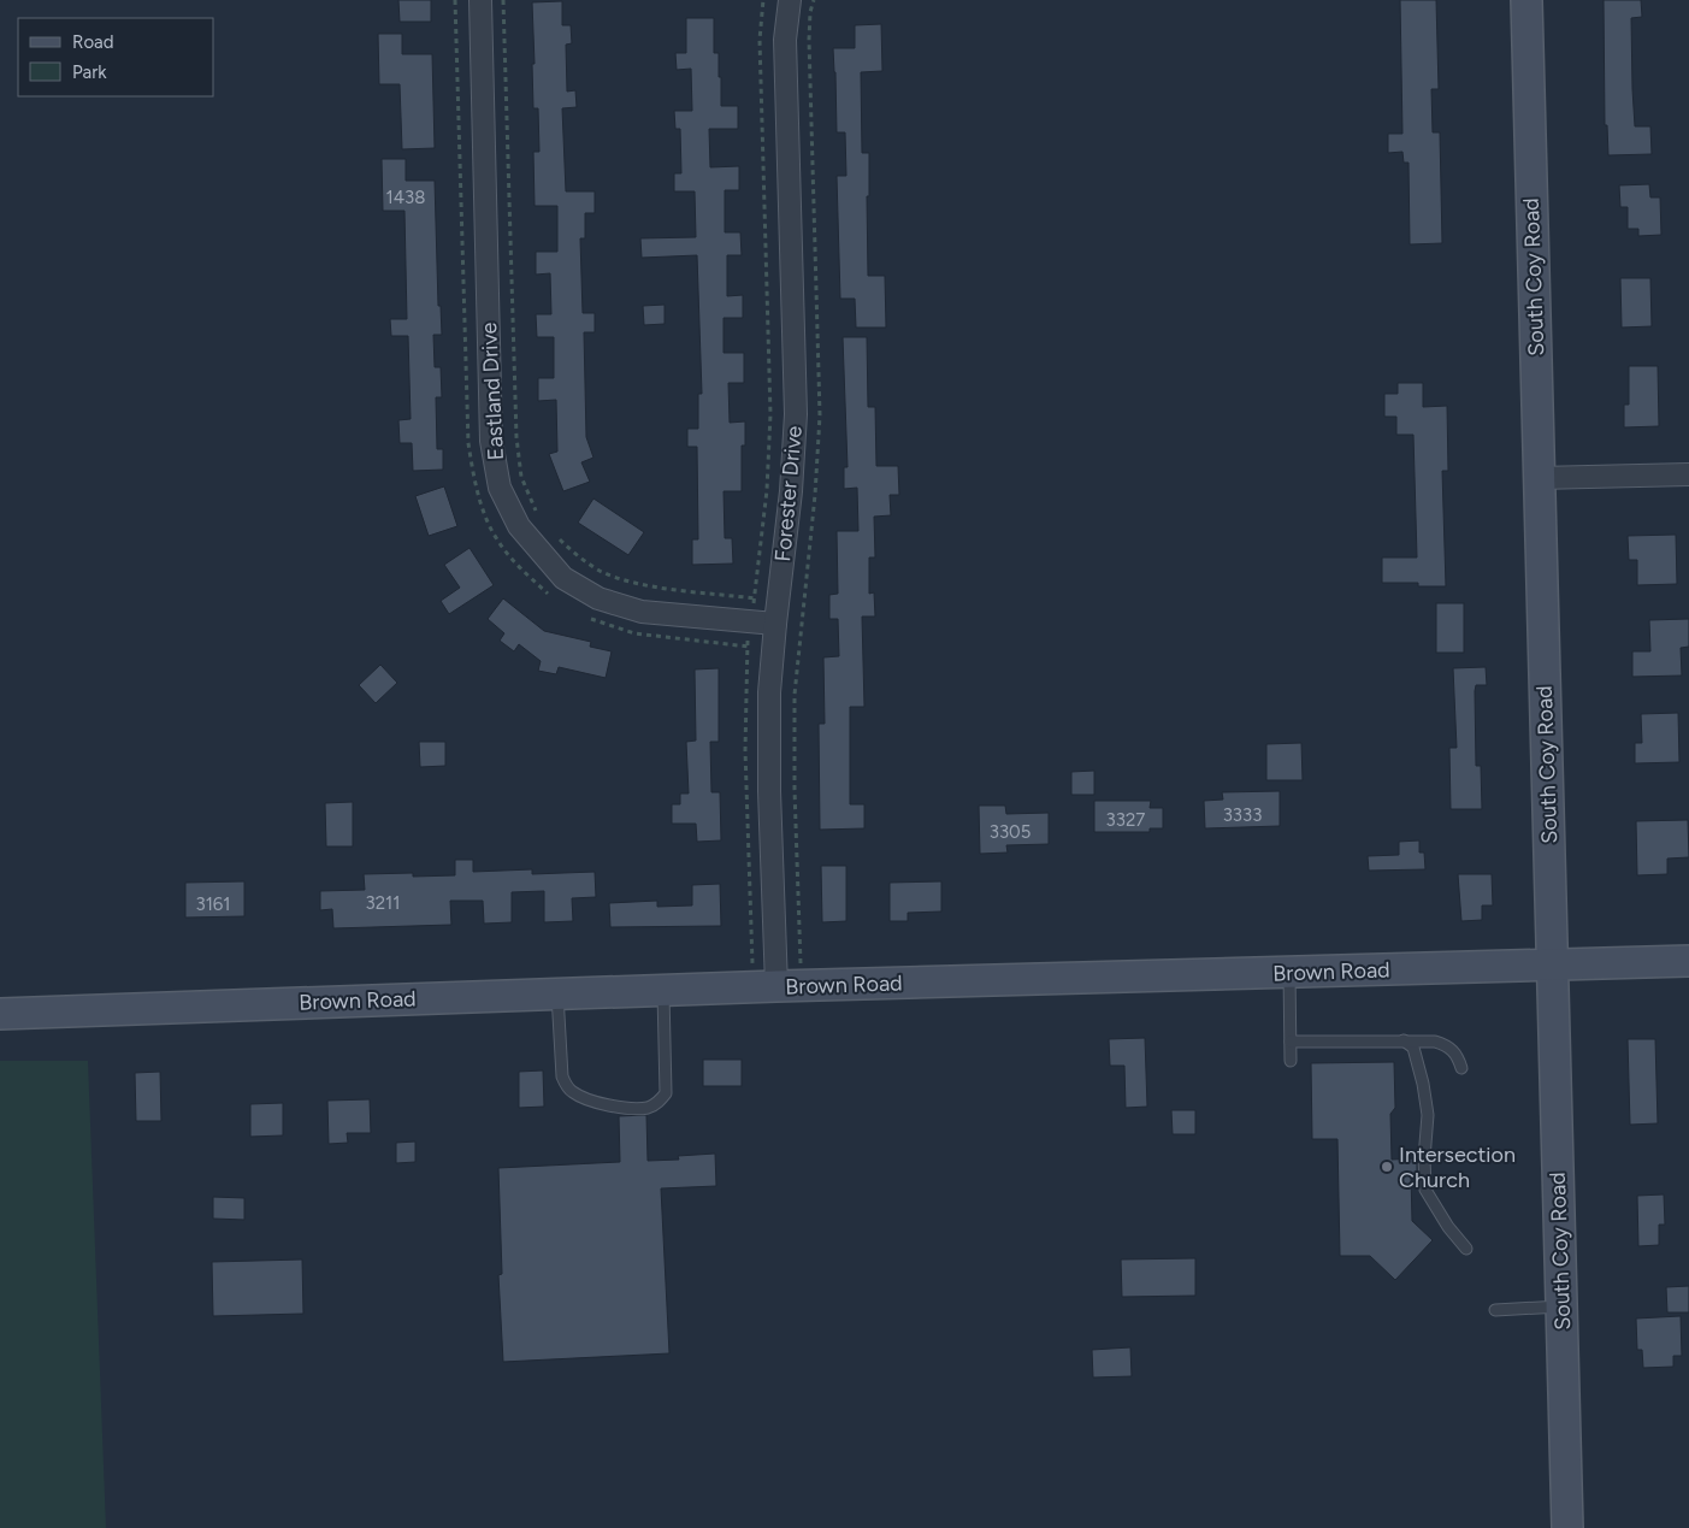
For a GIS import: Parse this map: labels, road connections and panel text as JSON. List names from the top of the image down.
{
  "streets": {
    "street": [
      "South Coy Road",
      "Eastland Drive",
      "Forester Drive",
      "Brown Road"
    ]
  },
  "crossings": [
    ["South Coy Road", "Brown Road"],
    ["Eastland Drive", "Forester Drive"],
    ["Forester Drive", "Brown Road"]
  ],
  "places": ["Intersection Church"],
  "house_numbers": [
    "1438",
    "3333",
    "3327",
    "3305",
    "3211",
    "3161"
  ],
  "legend": ["Road", "Park"]
}
